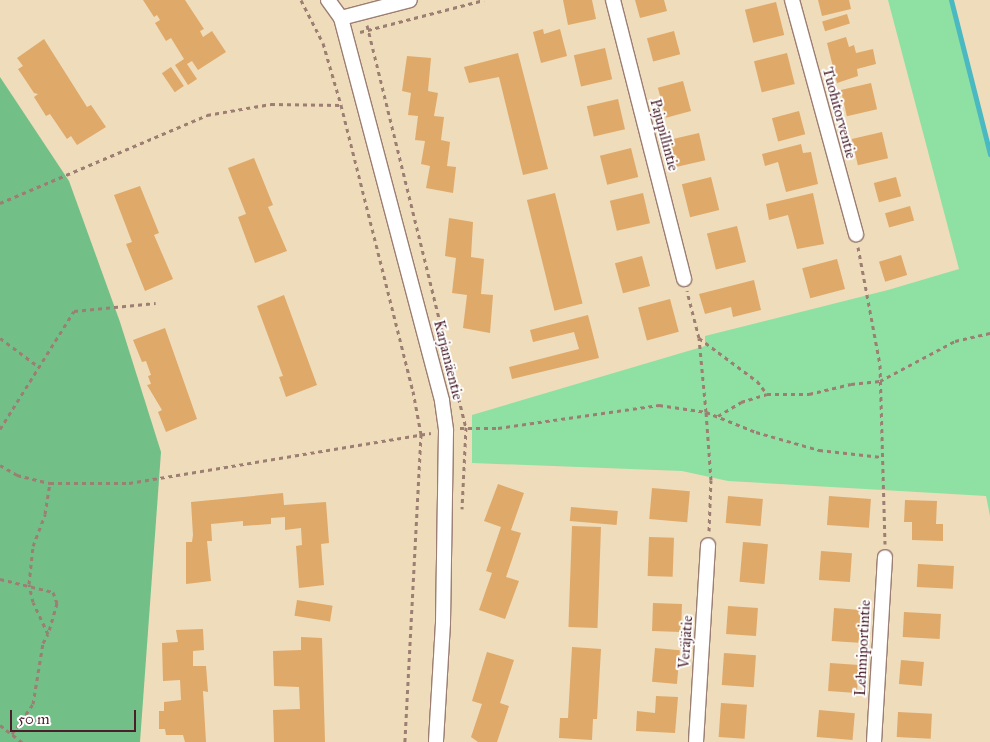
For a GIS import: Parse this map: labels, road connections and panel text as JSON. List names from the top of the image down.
{
  "streets": {
    "street": [
      "Tuohitorventie",
      "Pajupillintie",
      "Karjamäentie",
      "Veräjätie",
      "Lehmiportintie"
    ]
  },
  "scale_bar": "50 m"
}
